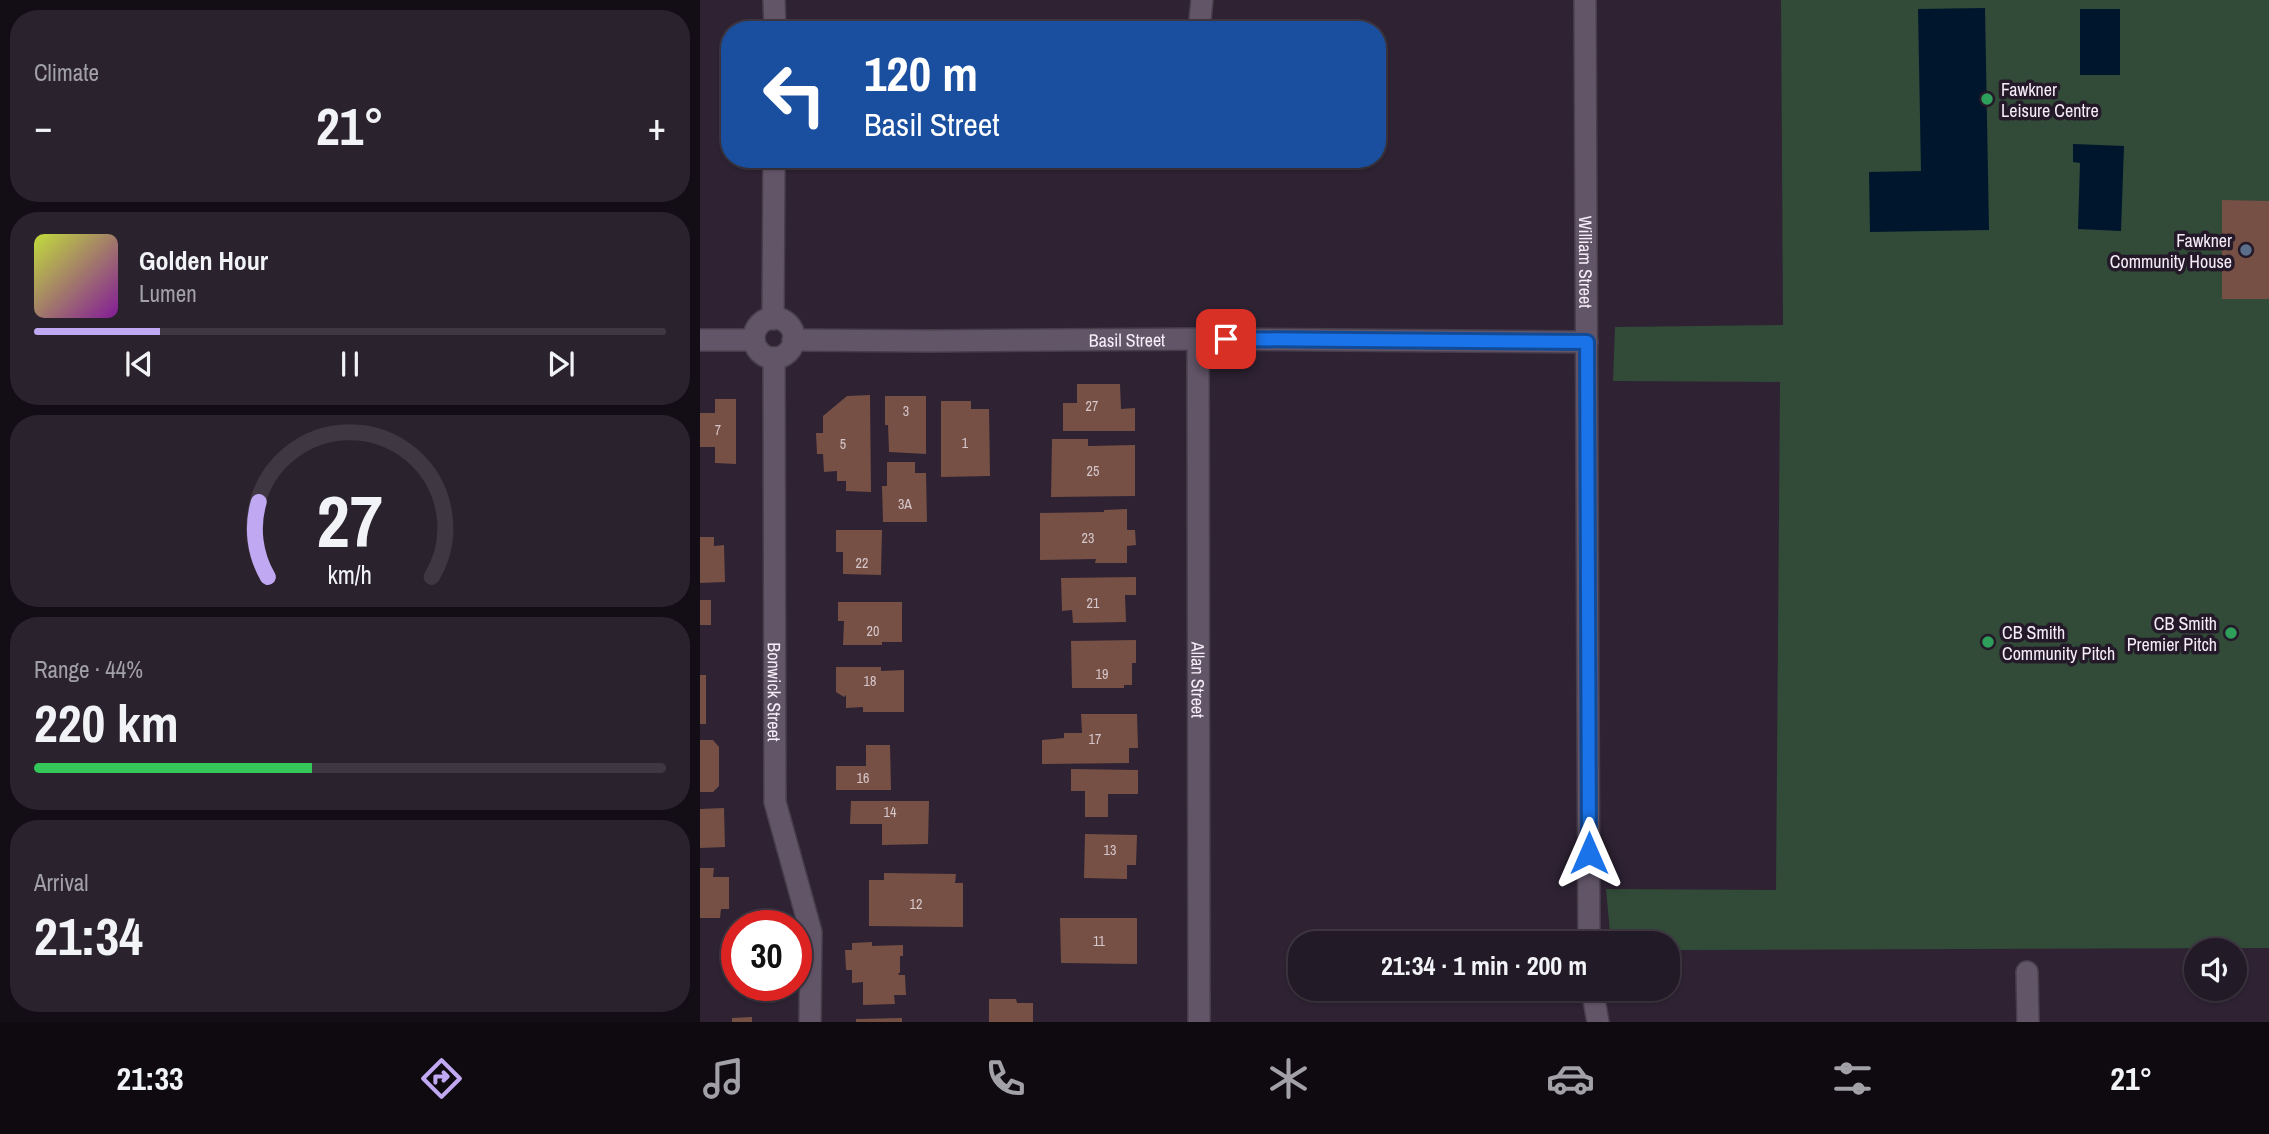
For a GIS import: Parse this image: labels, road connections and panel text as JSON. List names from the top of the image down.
{
  "streets": {
    "street": [
      "William Street",
      "Basil Street",
      "Allan Street",
      "Bonwick Street"
    ]
  },
  "crossings": [
    ["William Street", "Basil Street"],
    ["Basil Street", "Allan Street"],
    ["Basil Street", "Bonwick Street"]
  ],
  "places": [
    "Fawkner Leisure Centre",
    "Fawkner Community House",
    "CB Smith Premier Pitch",
    "CB Smith Community Pitch"
  ],
  "house_numbers": [
    "27",
    "3",
    "7",
    "1",
    "5",
    "25",
    "3A",
    "23",
    "22",
    "21",
    "20",
    "19",
    "18",
    "17",
    "16",
    "14",
    "13",
    "12",
    "11"
  ],
  "page": {
    "tile": [
      "Climate",
      ["Range · 44%", "220 km"],
      ["Arrival", "21:34"]
    ],
    "turn": ["120 m", "Basil Street"],
    "heat": ["−", "21°", "+"],
    "song": ["Golden Hour", "Lumen"],
    "limit": "30",
    "trip": "21:34 · 1 min · 200 m",
    "tabs": ["21:33", "21°"],
    "gauge": ["27", "km/h"]
  }
}
